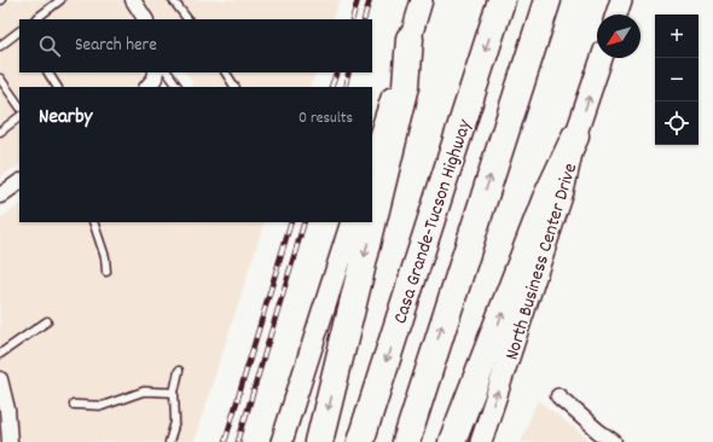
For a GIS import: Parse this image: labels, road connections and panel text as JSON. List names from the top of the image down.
{
  "streets": {
    "highway": ["Casa Grande-Tucson Highway"],
    "main road": ["North Business Center Drive"]
  },
  "one_way": ["North Business Center Drive"],
  "north": "bottom left",
  "page": {
    "map_buttons": ["+", "−"],
    "search": "Search here",
    "heading": ["Nearby", "0 results"]
  }
}
